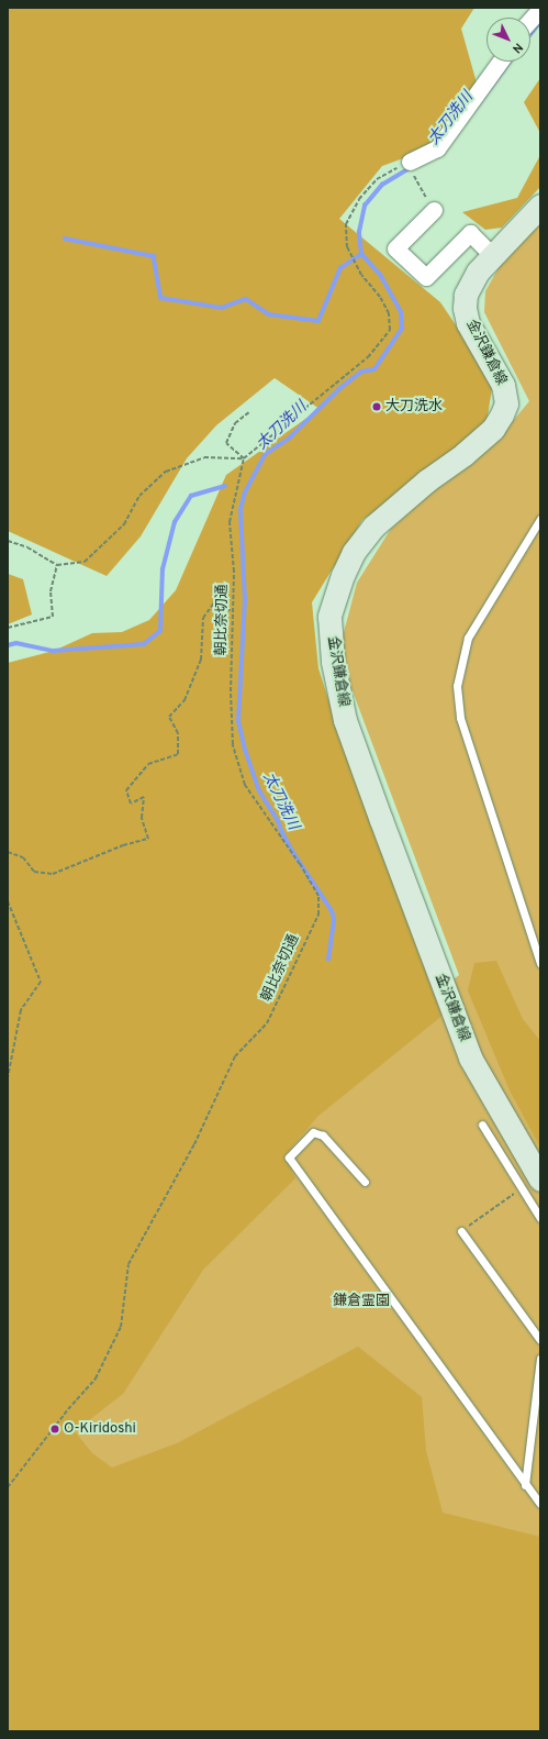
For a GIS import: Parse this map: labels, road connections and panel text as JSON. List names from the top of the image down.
{
  "streets": {
    "main road": ["金沢鎌倉線"],
    "path": ["朝比奈切通"]
  },
  "water": ["太刀洗川"],
  "parks": ["鎌倉霊園"],
  "places": ["大刀洗水", "O-Kiridoshi"],
  "north": "bottom right"
}
